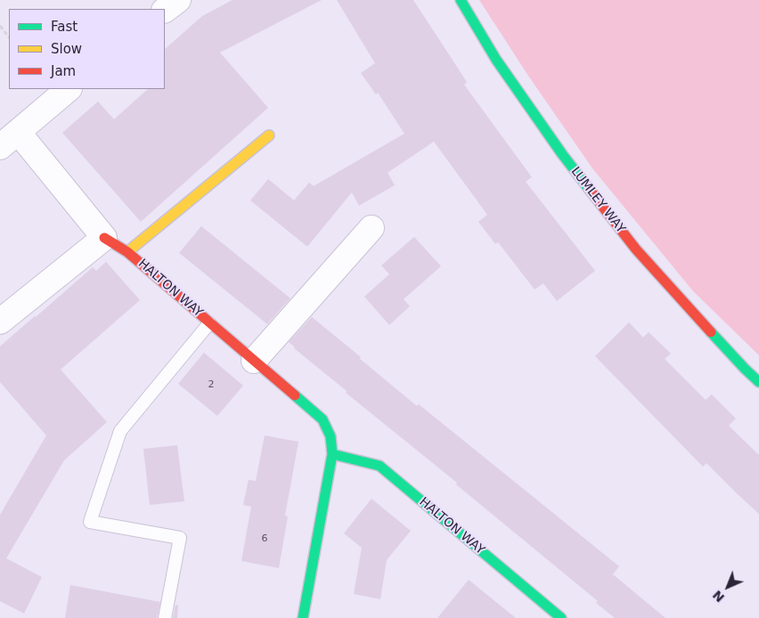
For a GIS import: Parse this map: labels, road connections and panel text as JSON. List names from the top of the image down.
{
  "streets": {
    "street": ["LUMLEY WAY", "HALTON WAY"]
  },
  "house_numbers": ["2", "6"],
  "legend": ["Fast", "Slow", "Jam"],
  "north": "bottom left"
}
